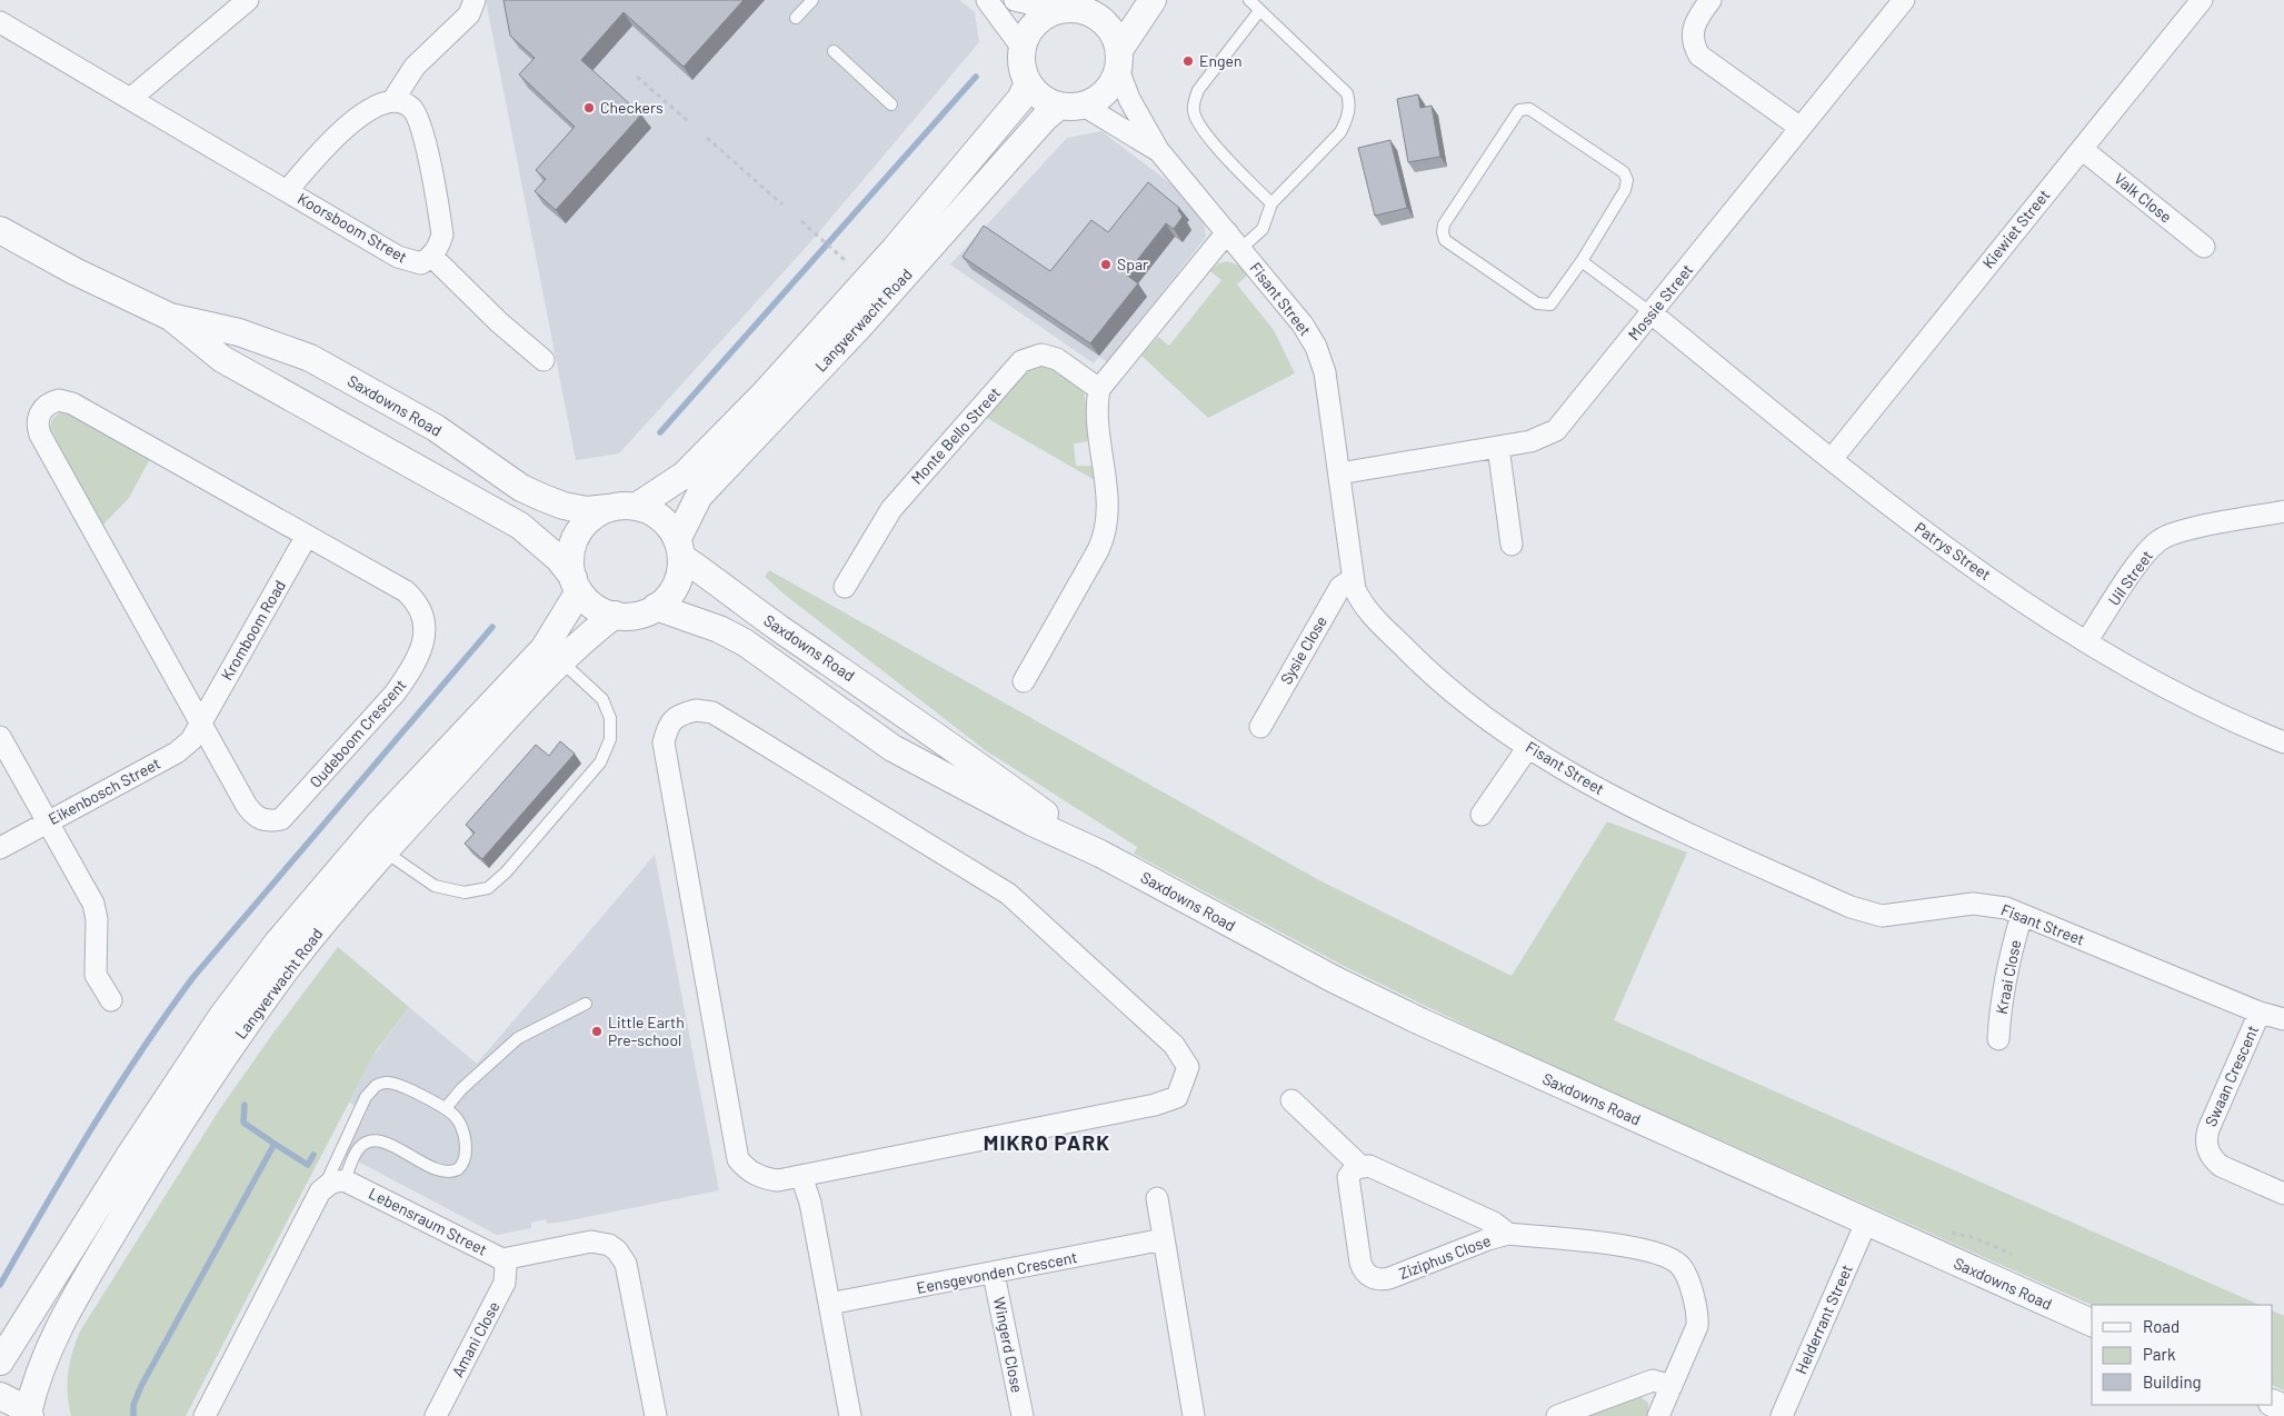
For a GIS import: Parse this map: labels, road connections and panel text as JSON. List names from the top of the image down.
{
  "streets": {
    "street": [
      "Valk Close",
      "Koorsboom Street",
      "Kiewiet Street",
      "Fisant Street",
      "Mossie Street",
      "Langverwacht Road",
      "Saxdowns Road",
      "Monte Bello Street",
      "Patrys Street",
      "Uil Street",
      "Kromboom Road",
      "Sysie Close",
      "Oudeboom Crescent",
      "Eikenbosch Street",
      "Kraai Close",
      "Swaan Crescent",
      "Lebensraum Street",
      "Ziziphus Close",
      "Eensgevonden Crescent",
      "Helderrant Street",
      "Amani Close",
      "Wingerd Close"
    ]
  },
  "crossings": [
    ["Valk Close", "Kiewiet Street"],
    ["Kiewiet Street", "Patrys Street"],
    ["Fisant Street", "Mossie Street"],
    ["Fisant Street", "Langverwacht Road"],
    ["Fisant Street", "Sysie Close"],
    ["Fisant Street", "Kraai Close"],
    ["Fisant Street", "Swaan Crescent"],
    ["Mossie Street", "Patrys Street"],
    ["Langverwacht Road", "Saxdowns Road"],
    ["Saxdowns Road", "Helderrant Street"],
    ["Patrys Street", "Uil Street"],
    ["Kromboom Road", "Oudeboom Crescent"],
    ["Kromboom Road", "Eikenbosch Street"],
    ["Oudeboom Crescent", "Eikenbosch Street"],
    ["Lebensraum Street", "Amani Close"],
    ["Eensgevonden Crescent", "Wingerd Close"]
  ],
  "districts": ["MIKRO PARK"],
  "places": [
    "Engen",
    "Checkers",
    "Spar",
    "Little Earth Pre-school"
  ],
  "legend": ["Road", "Park", "Building"]
}
